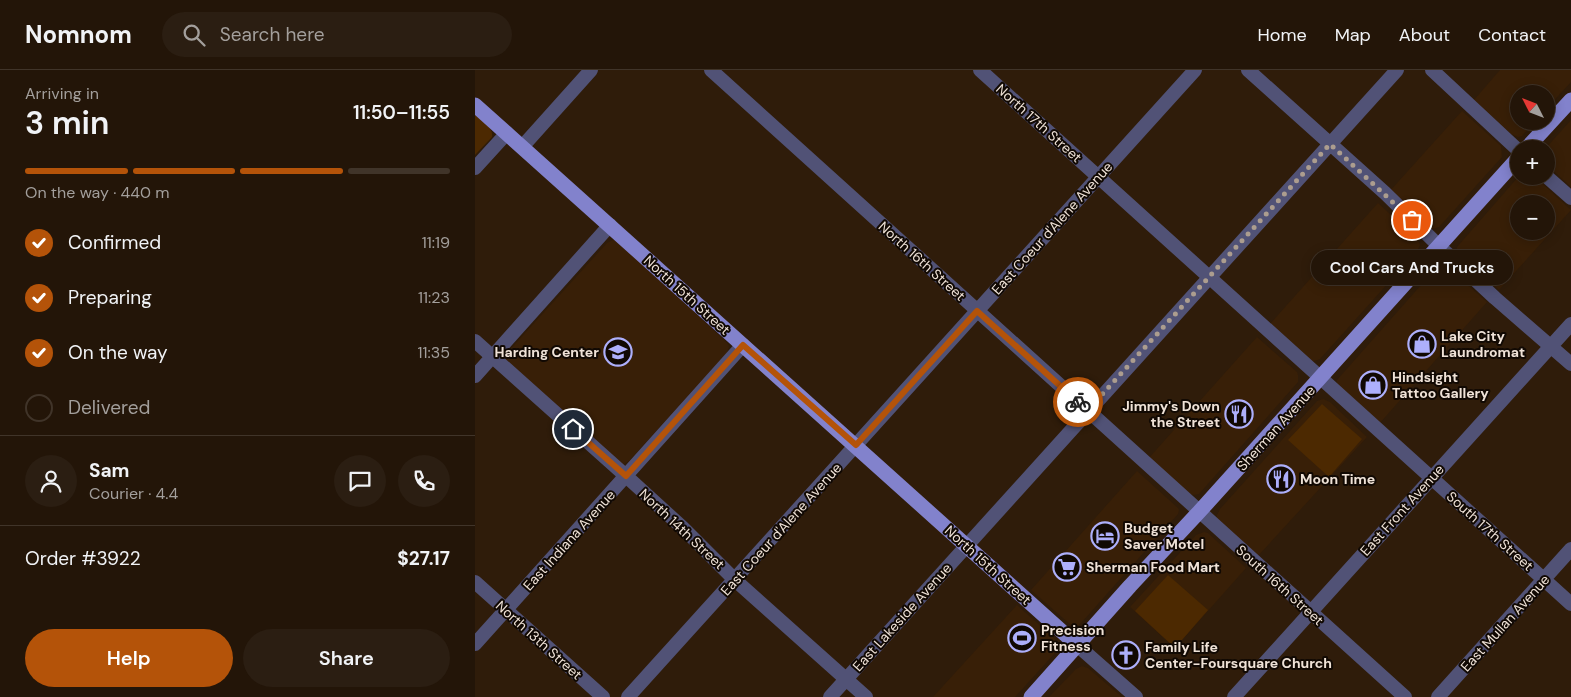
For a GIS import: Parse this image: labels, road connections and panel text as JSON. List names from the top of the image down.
{
  "streets": {
    "main road": ["North 15th Street", "Sherman Avenue"],
    "street": [
      "North 17th Street",
      "East Coeur d'Alene Avenue",
      "North 16th Street",
      "East Front Avenue",
      "North 14th Street",
      "South 17th Street",
      "East Indiana Avenue",
      "South 16th Street",
      "East Lakeside Avenue",
      "East Mullan Avenue",
      "North 13th Street"
    ]
  },
  "crossings": [
    ["North 17th Street", "East Coeur d'Alene Avenue"],
    ["North 17th Street", "Sherman Avenue"],
    ["North 17th Street", "South 17th Street"],
    ["North 17th Street", "East Lakeside Avenue"],
    ["East Coeur d'Alene Avenue", "North 16th Street"],
    ["East Coeur d'Alene Avenue", "North 15th Street"],
    ["East Coeur d'Alene Avenue", "North 14th Street"],
    ["North 16th Street", "Sherman Avenue"],
    ["North 16th Street", "South 16th Street"],
    ["North 16th Street", "East Lakeside Avenue"],
    ["North 15th Street", "Sherman Avenue"],
    ["North 15th Street", "East Indiana Avenue"],
    ["North 15th Street", "East Lakeside Avenue"],
    ["Sherman Avenue", "South 17th Street"],
    ["Sherman Avenue", "South 16th Street"],
    ["East Front Avenue", "South 17th Street"],
    ["East Front Avenue", "South 16th Street"],
    ["North 14th Street", "East Indiana Avenue"],
    ["North 14th Street", "East Lakeside Avenue"],
    ["South 17th Street", "East Mullan Avenue"],
    ["East Indiana Avenue", "North 13th Street"]
  ],
  "places": {
    "other": ["Cool Cars And Trucks"],
    "shop": ["Lake City Laundromat", "Hindsight Tattoo Gallery"],
    "school or university": ["Harding Center"],
    "restaurant": ["Jimmy's Down the Street", "Moon Time"],
    "hotel": ["Budget Saver Motel"],
    "supermarket": ["Sherman Food Mart"],
    "sports": ["Precision Fitness"],
    "church": ["Family Life Center-Foursquare Church"]
  },
  "north": "top left",
  "page": {
    "header": "Nomnom",
    "search": "Search here",
    "nav": [
      "Home",
      "Map",
      "About",
      "Contact"
    ],
    "heading": ["3 min", "Arriving in", "11:50–11:55"],
    "panel": [
      "Sam",
      "Courier · 4.4",
      "Order #3922",
      "$27.17"
    ],
    "map_buttons": ["+", "−"],
    "bar": "On the way · 440 m",
    "list": [
      ["Confirmed", "11:19"],
      ["Preparing", "11:23"],
      ["On the way", "11:35"],
      "Delivered"
    ],
    "bubble": "Cool Cars And Trucks",
    "buttons": ["Help", "Share"]
  }
}
